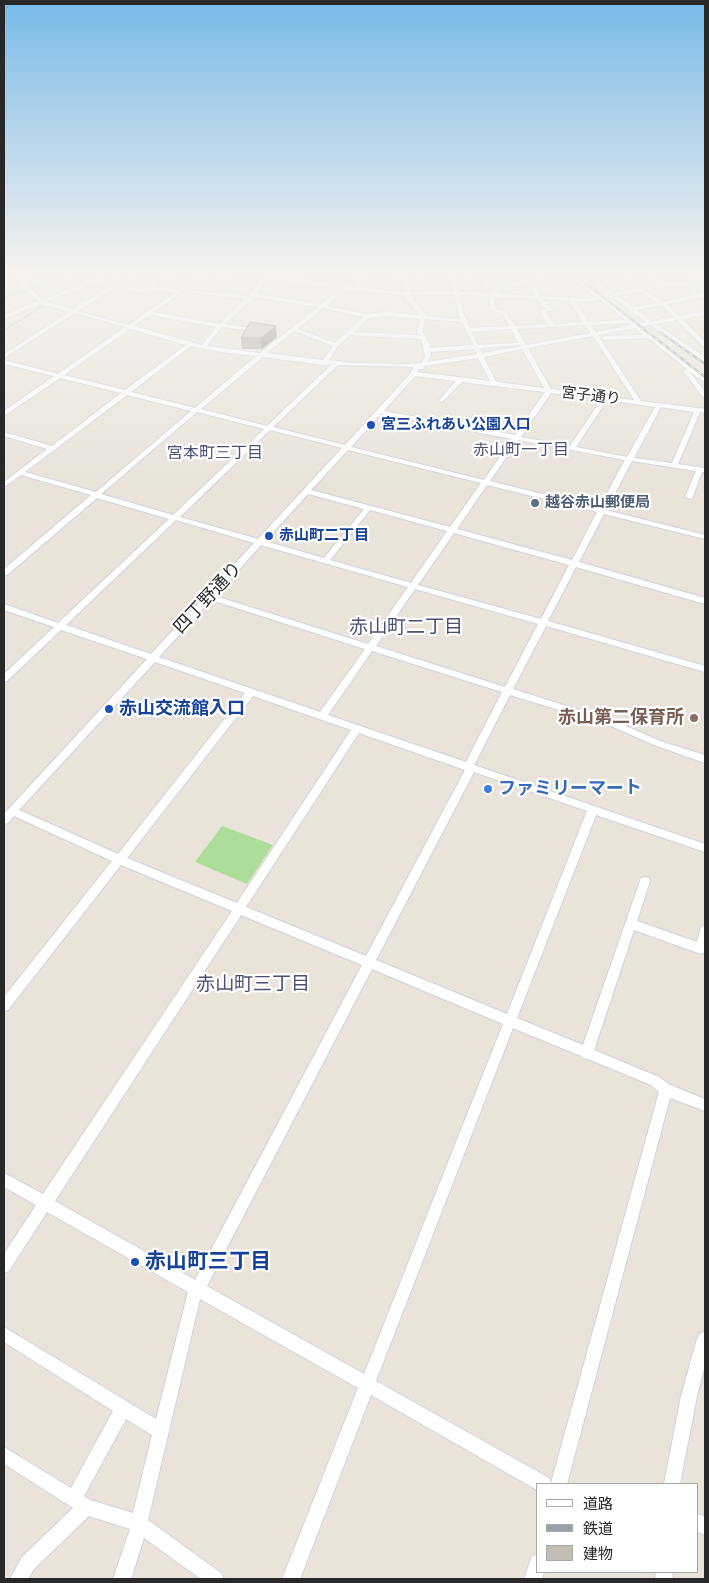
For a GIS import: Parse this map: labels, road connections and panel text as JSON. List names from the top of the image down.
{
  "streets": {
    "street": ["宮子通り", "四丁野通り"]
  },
  "crossings": [
    ["宮子通り", "四丁野通り"]
  ],
  "districts": [
    "赤山町一丁目",
    "宮本町三丁目",
    "赤山町二丁目",
    "赤山町三丁目"
  ],
  "places": [
    "宮三ふれあい公園入口",
    "越谷赤山郵便局",
    "赤山町二丁目",
    "赤山交流館入口",
    "赤山第二保育所",
    "ファミリーマート",
    "赤山町三丁目"
  ],
  "legend": ["道路", "鉄道", "建物"]
}
